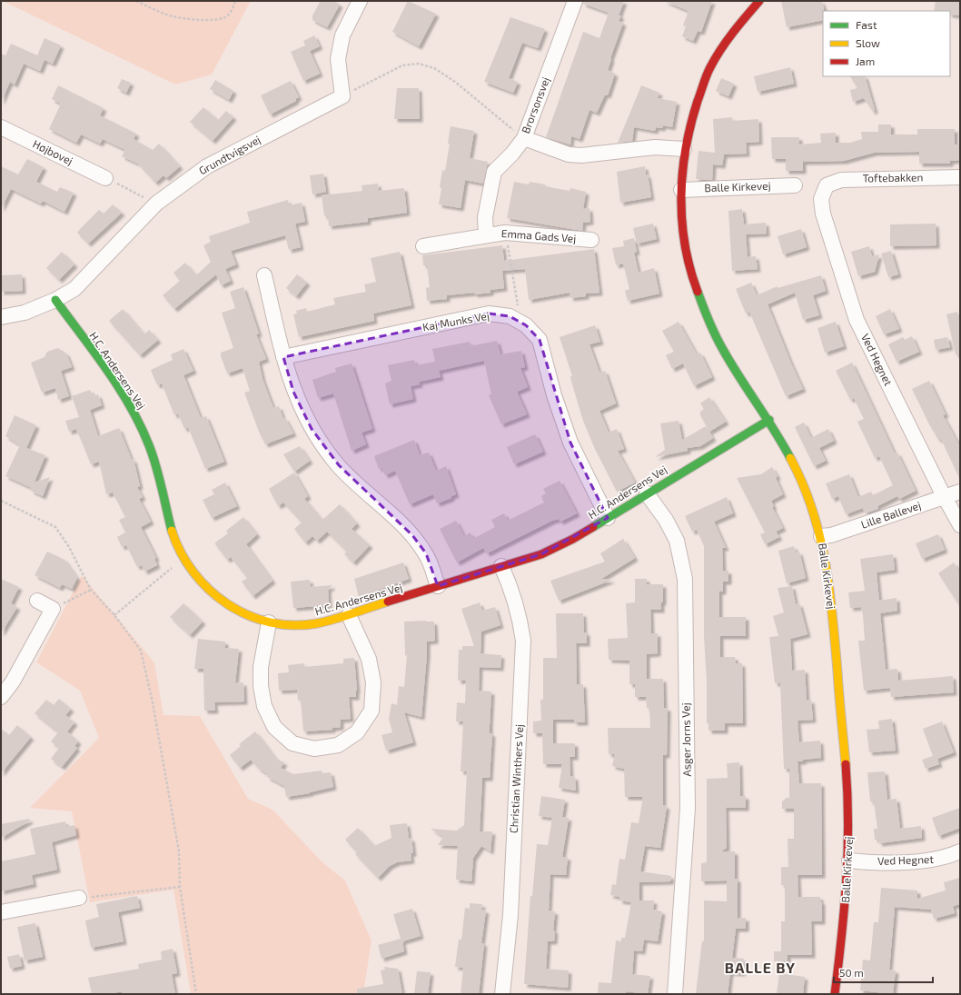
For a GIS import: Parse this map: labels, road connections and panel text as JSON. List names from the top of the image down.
{
  "streets": {
    "street": [
      "Brorsonsvej",
      "Højbovej",
      "Grundtvigsvej",
      "Toftebakken",
      "Balle Kirkevej",
      "Emma Gads Vej",
      "Kaj Munks Vej",
      "Ved Hegnet",
      "H.C. Andersens Vej",
      "Lille Ballevej",
      "Asger Jorns Vej",
      "Christian Winthers Vej"
    ]
  },
  "crossings": [
    ["Brorsonsvej", "Balle Kirkevej"],
    ["Brorsonsvej", "Emma Gads Vej"],
    ["Grundtvigsvej", "H.C. Andersens Vej"],
    ["Toftebakken", "Ved Hegnet"],
    ["Balle Kirkevej", "Ved Hegnet"],
    ["Balle Kirkevej", "H.C. Andersens Vej"],
    ["Balle Kirkevej", "Lille Ballevej"],
    ["Kaj Munks Vej", "H.C. Andersens Vej"],
    ["Ved Hegnet", "Lille Ballevej"],
    ["H.C. Andersens Vej", "Asger Jorns Vej"],
    ["H.C. Andersens Vej", "Christian Winthers Vej"]
  ],
  "districts": ["BALLE BY"],
  "legend": ["Fast", "Slow", "Jam"],
  "scale_bar": "50 m"
}
